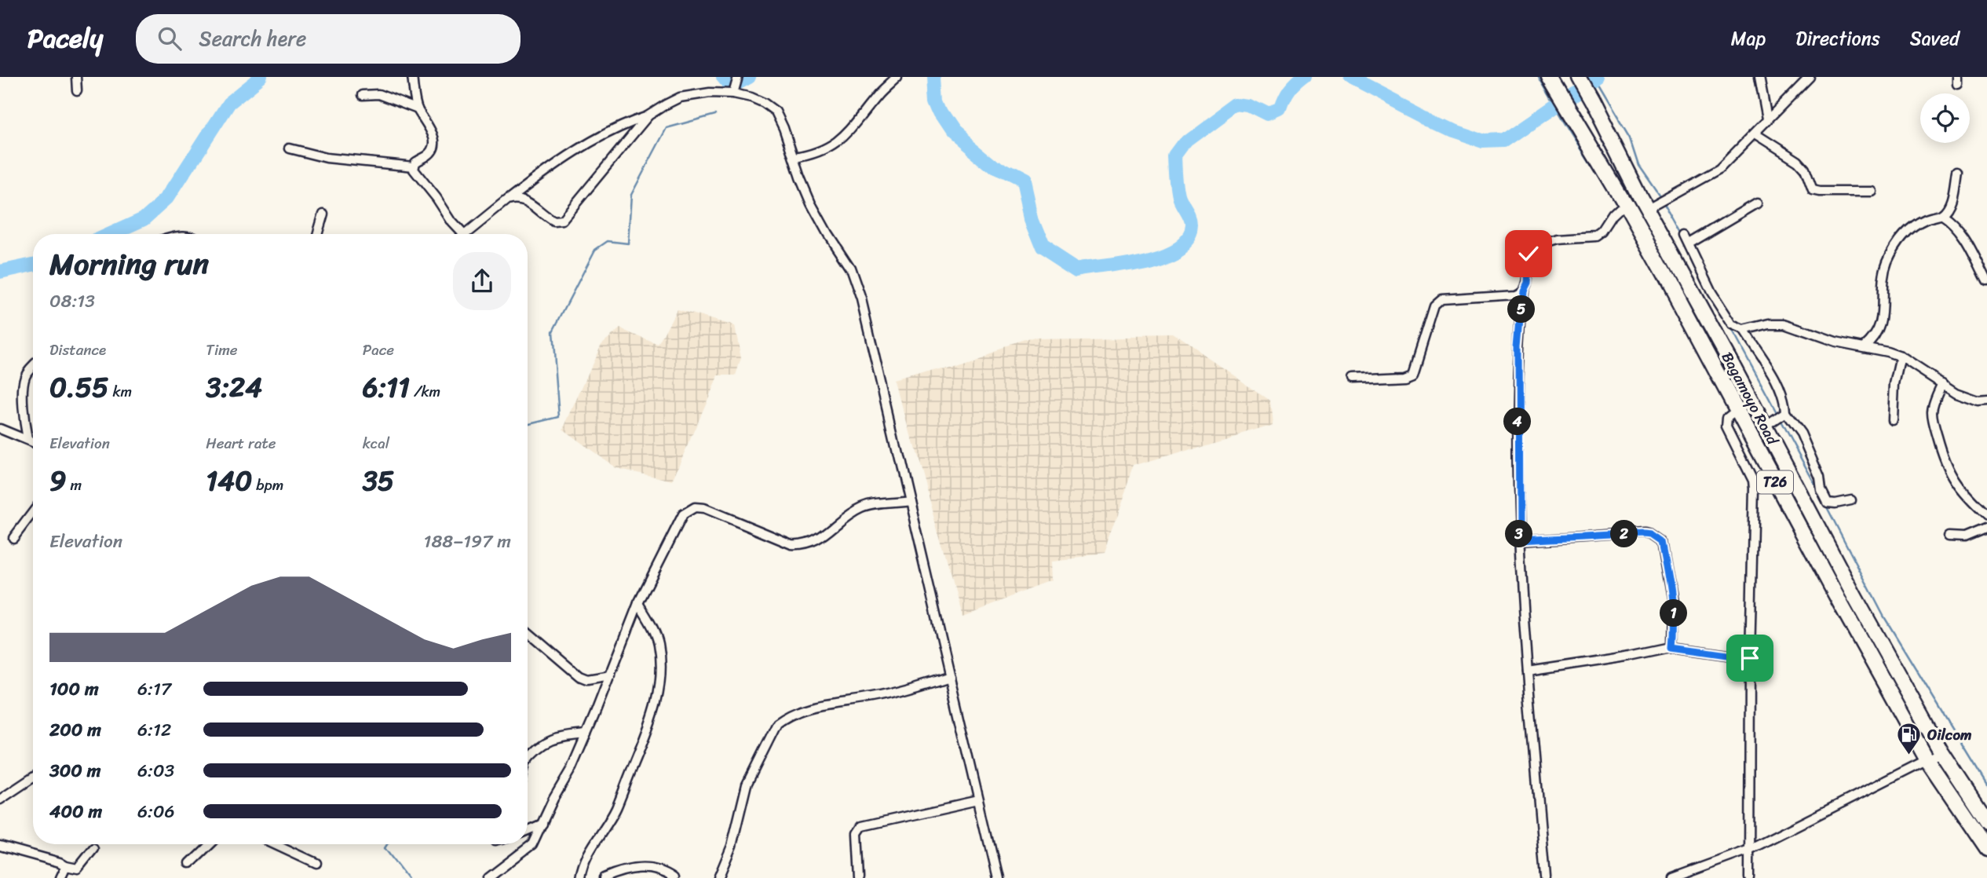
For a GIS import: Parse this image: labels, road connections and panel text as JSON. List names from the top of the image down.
{
  "streets": {
    "highway": ["Bagamoyo Road", "T26"]
  },
  "places": {
    "fuel station": ["Oilcom"]
  },
  "page": {
    "header": "Pacely",
    "search": "Search here",
    "nav": ["Map", "Directions", "Saved"],
    "heading": ["Morning run", "08:13"],
    "pins": [
      "5",
      "4",
      "2",
      "3",
      "1"
    ],
    "stats": [
      ["Distance", "0.55 km"],
      ["Time", "3:24"],
      ["Pace", "6:11 /km"],
      ["Elevation", "9 m"],
      ["Heart rate", "140 bpm"],
      ["kcal", "35"]
    ],
    "chart": ["Elevation", "188–197 m"],
    "list": [
      {
        "name": "100 m",
        "note": "6:17"
      },
      {
        "name": "200 m",
        "note": "6:12"
      },
      {
        "name": "300 m",
        "note": "6:03"
      },
      {
        "name": "400 m",
        "note": "6:06"
      }
    ]
  }
}
